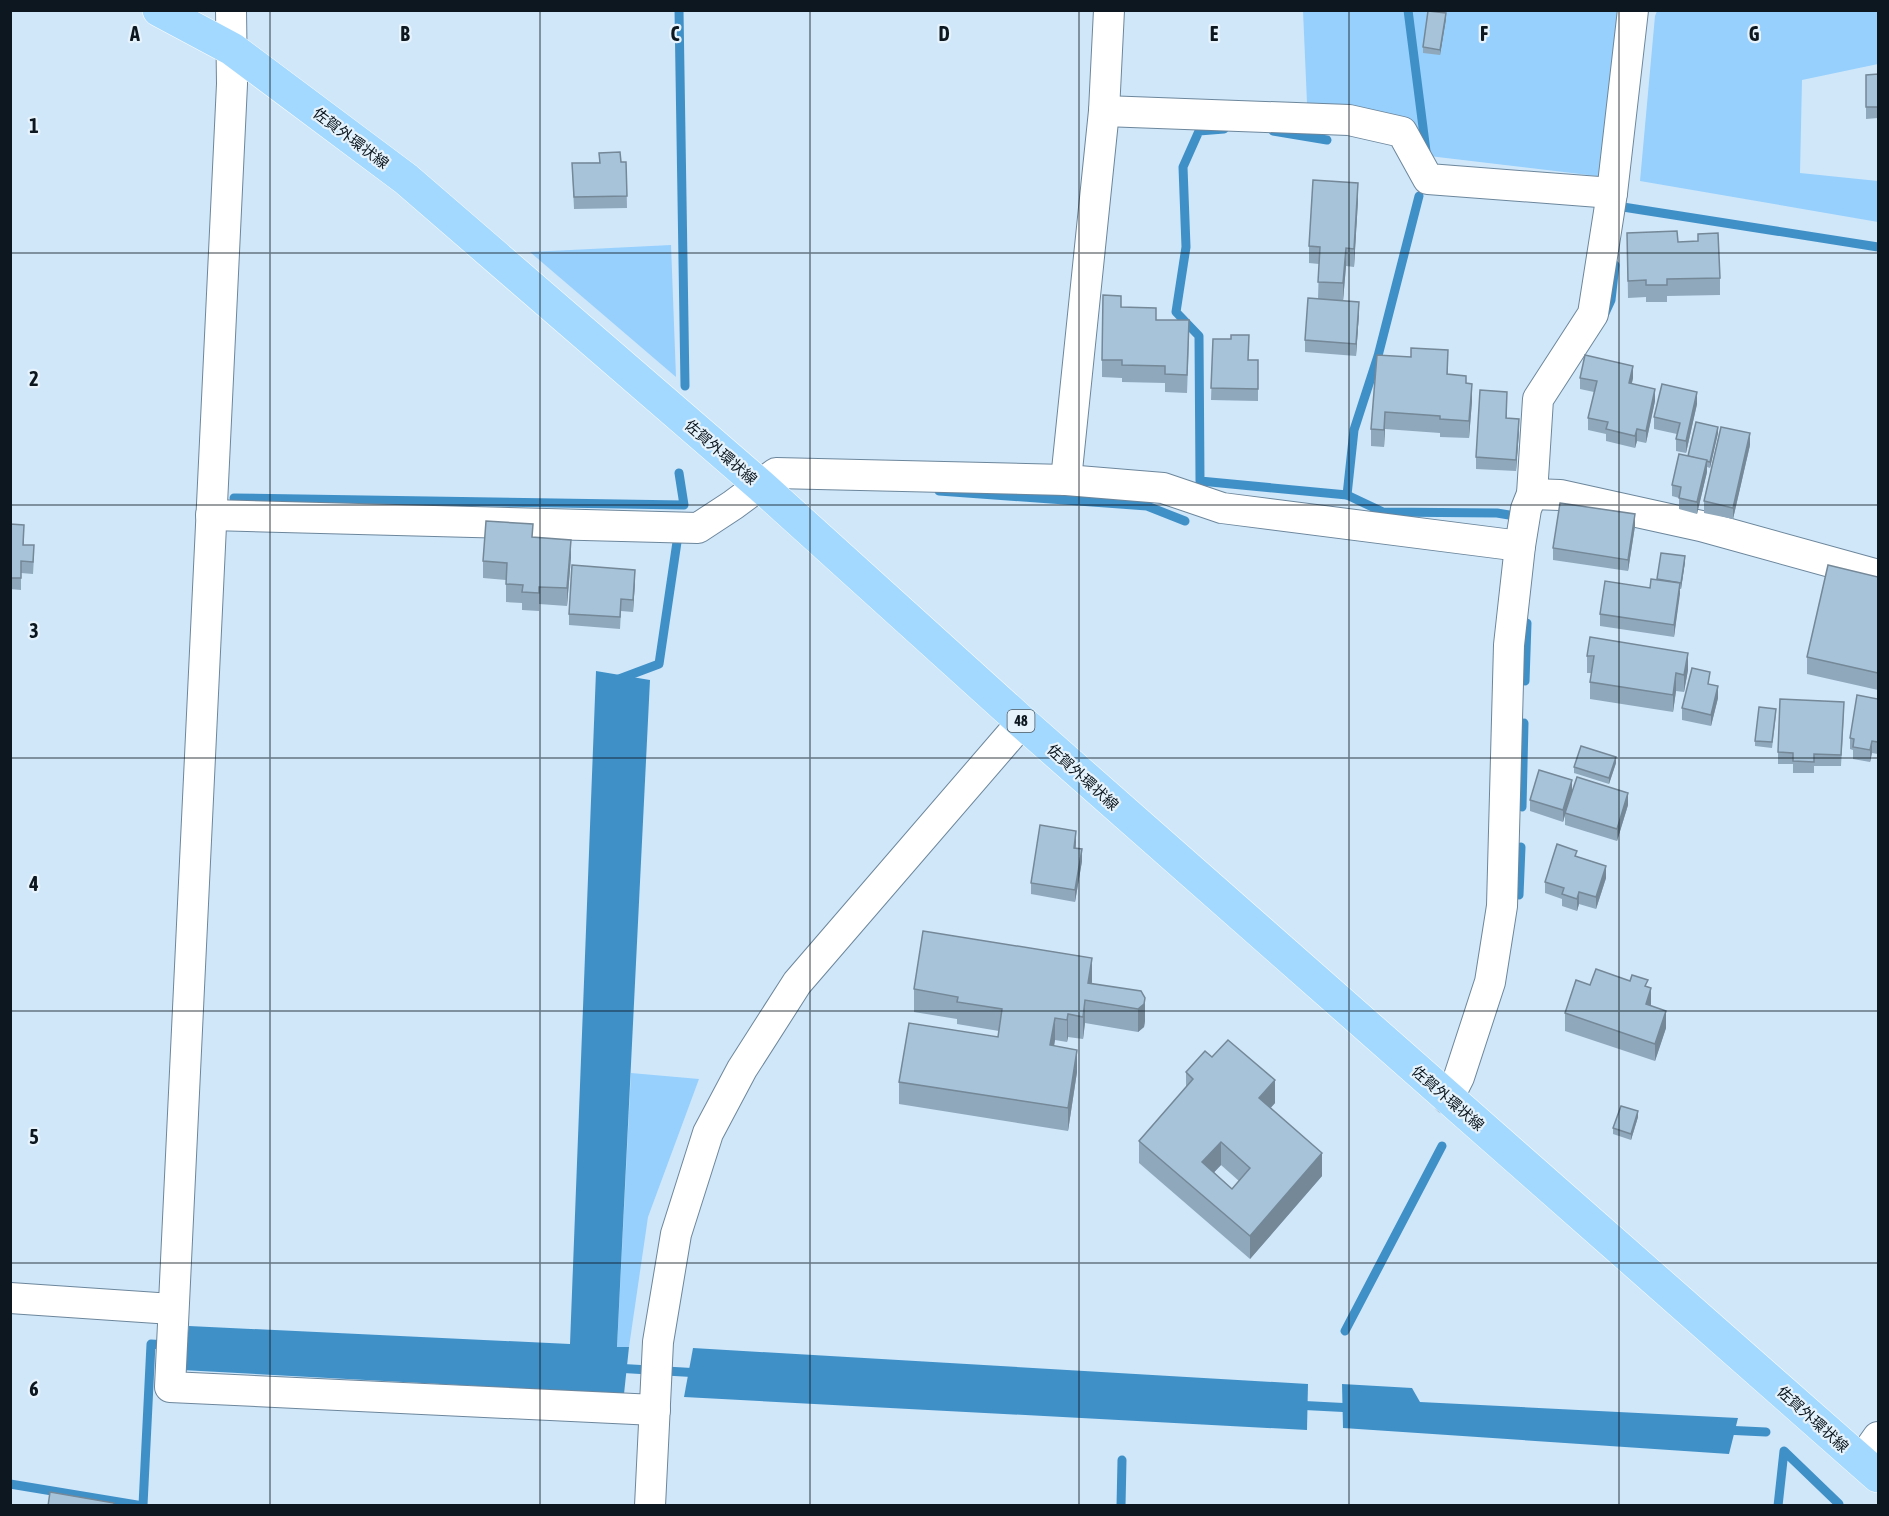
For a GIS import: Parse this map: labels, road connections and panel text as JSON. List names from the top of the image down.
{
  "streets": {
    "main road": ["佐賀外環状線", "48"]
  },
  "grid": {
    "columns": [
      "A",
      "B",
      "C",
      "D",
      "E",
      "F",
      "G"
    ],
    "rows": [
      "1",
      "2",
      "3",
      "4",
      "5",
      "6"
    ]
  }
}
